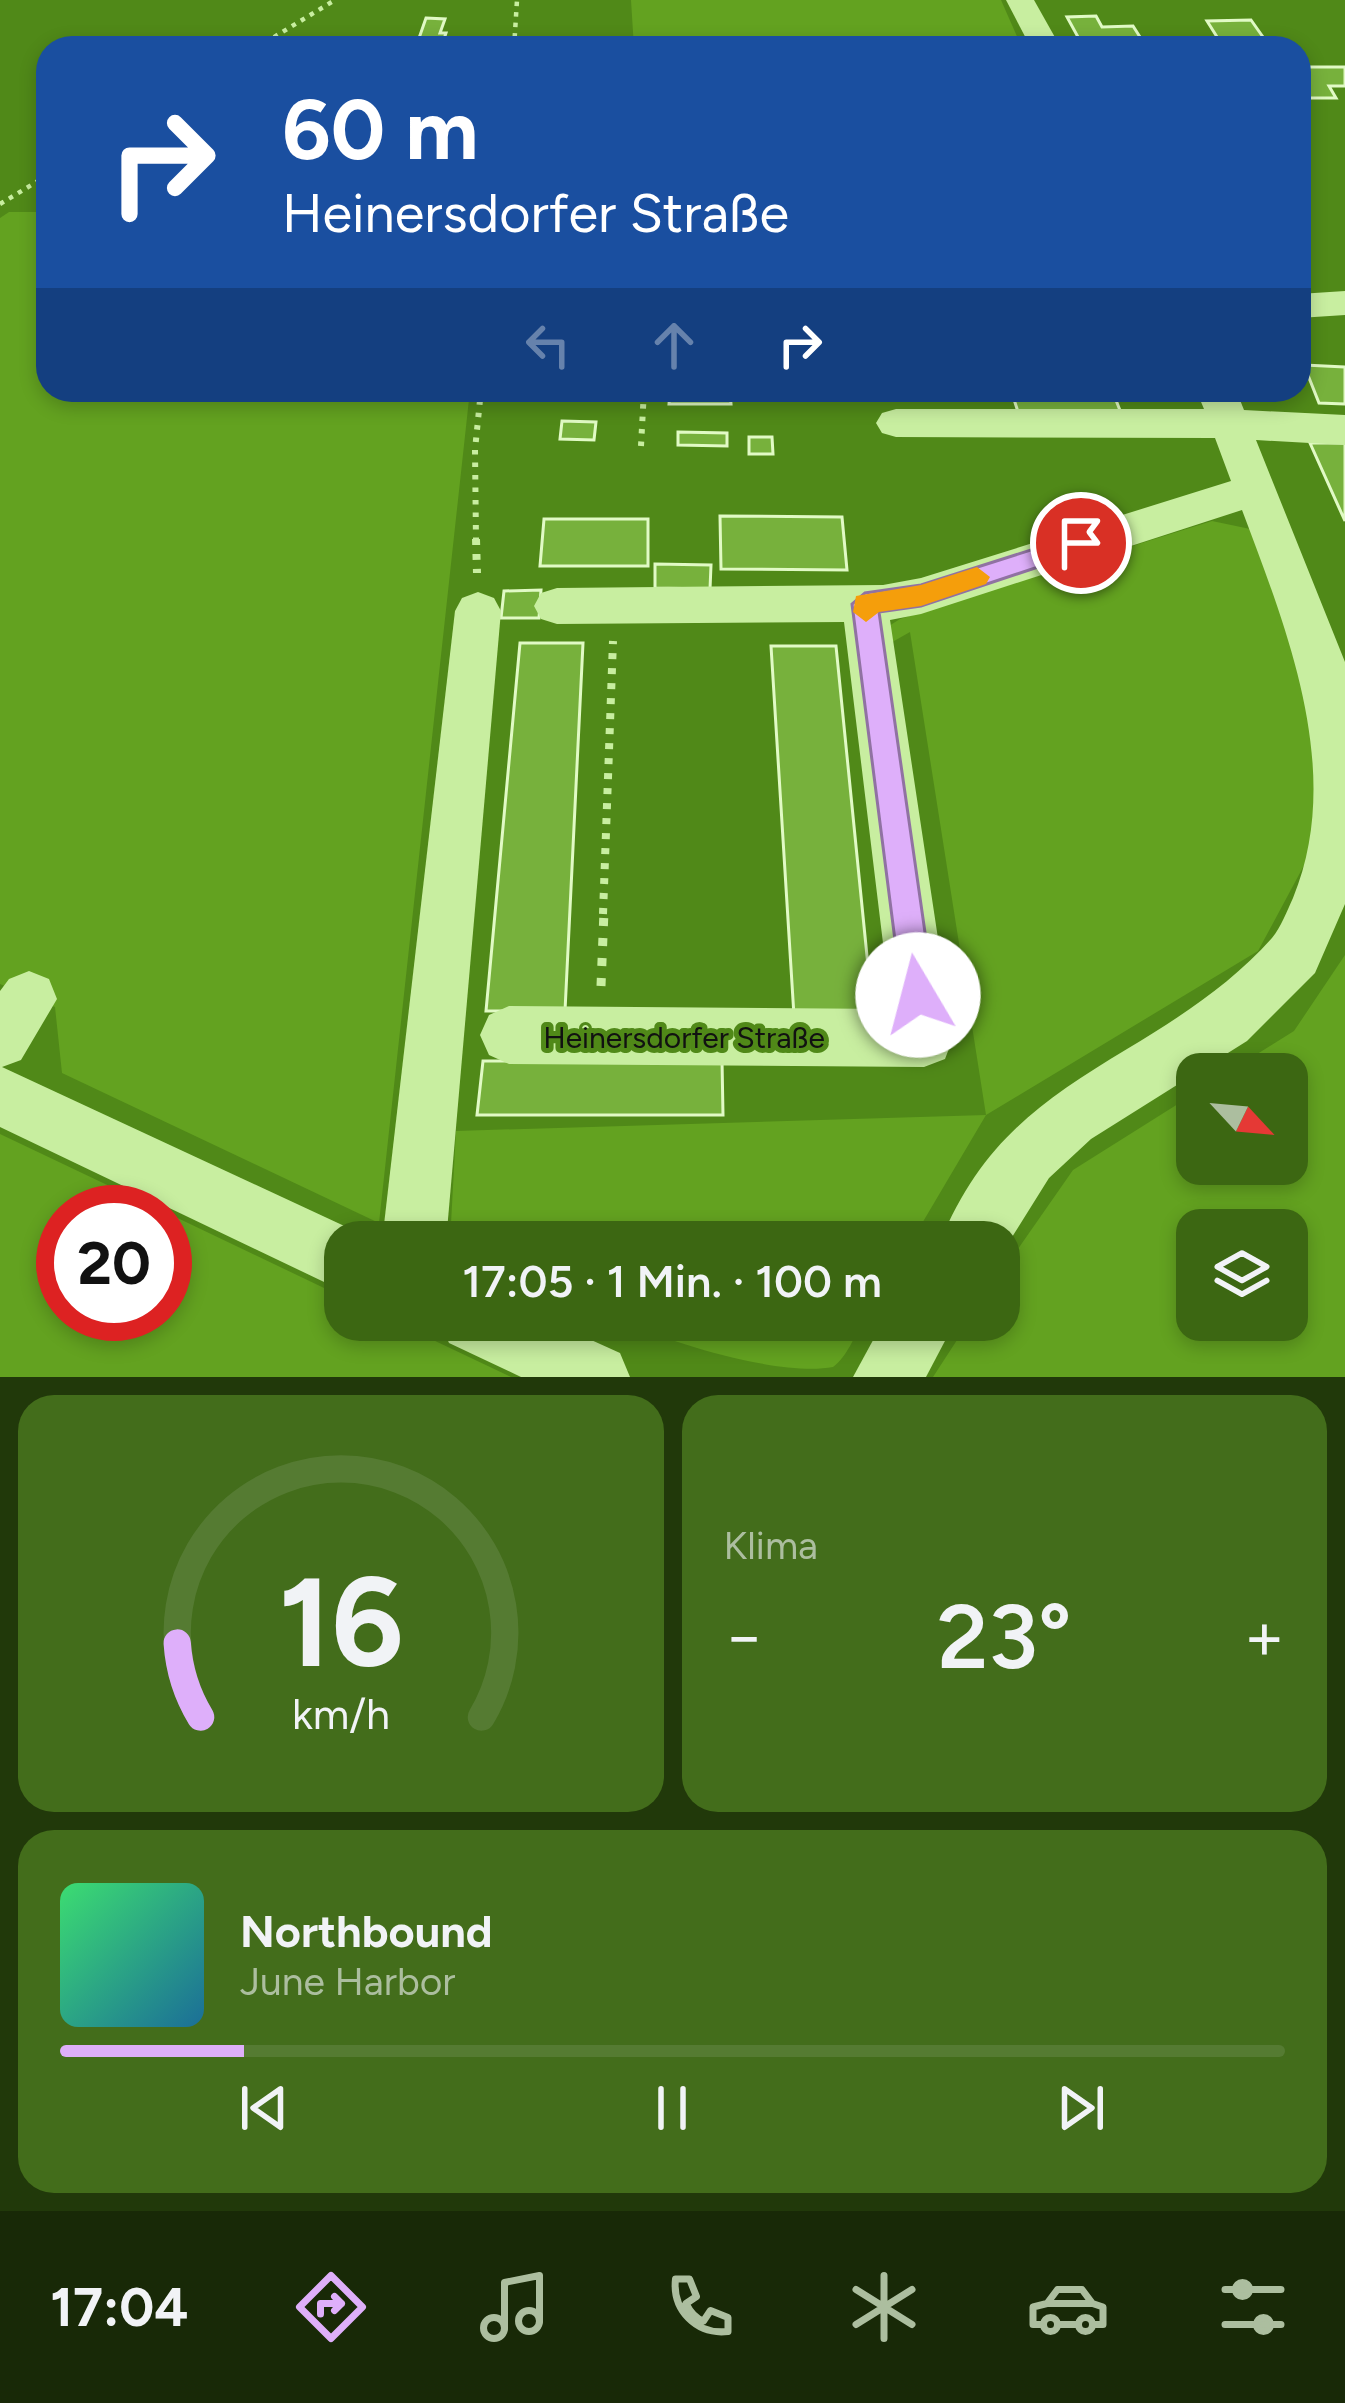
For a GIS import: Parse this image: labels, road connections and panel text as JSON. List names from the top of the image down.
{
  "streets": {
    "street": ["Heinersdorfer Straße"]
  },
  "north": "bottom right",
  "page": {
    "turn": ["60 m", "Heinersdorfer Straße"],
    "limit": "20",
    "trip": "17:05 · 1 Min. · 100 m",
    "tile": "Klima",
    "heat": ["−", "23°", "+"],
    "song": ["Northbound", "June Harbor"],
    "tabs": "17:04",
    "gauge": ["16", "km/h"]
  }
}
